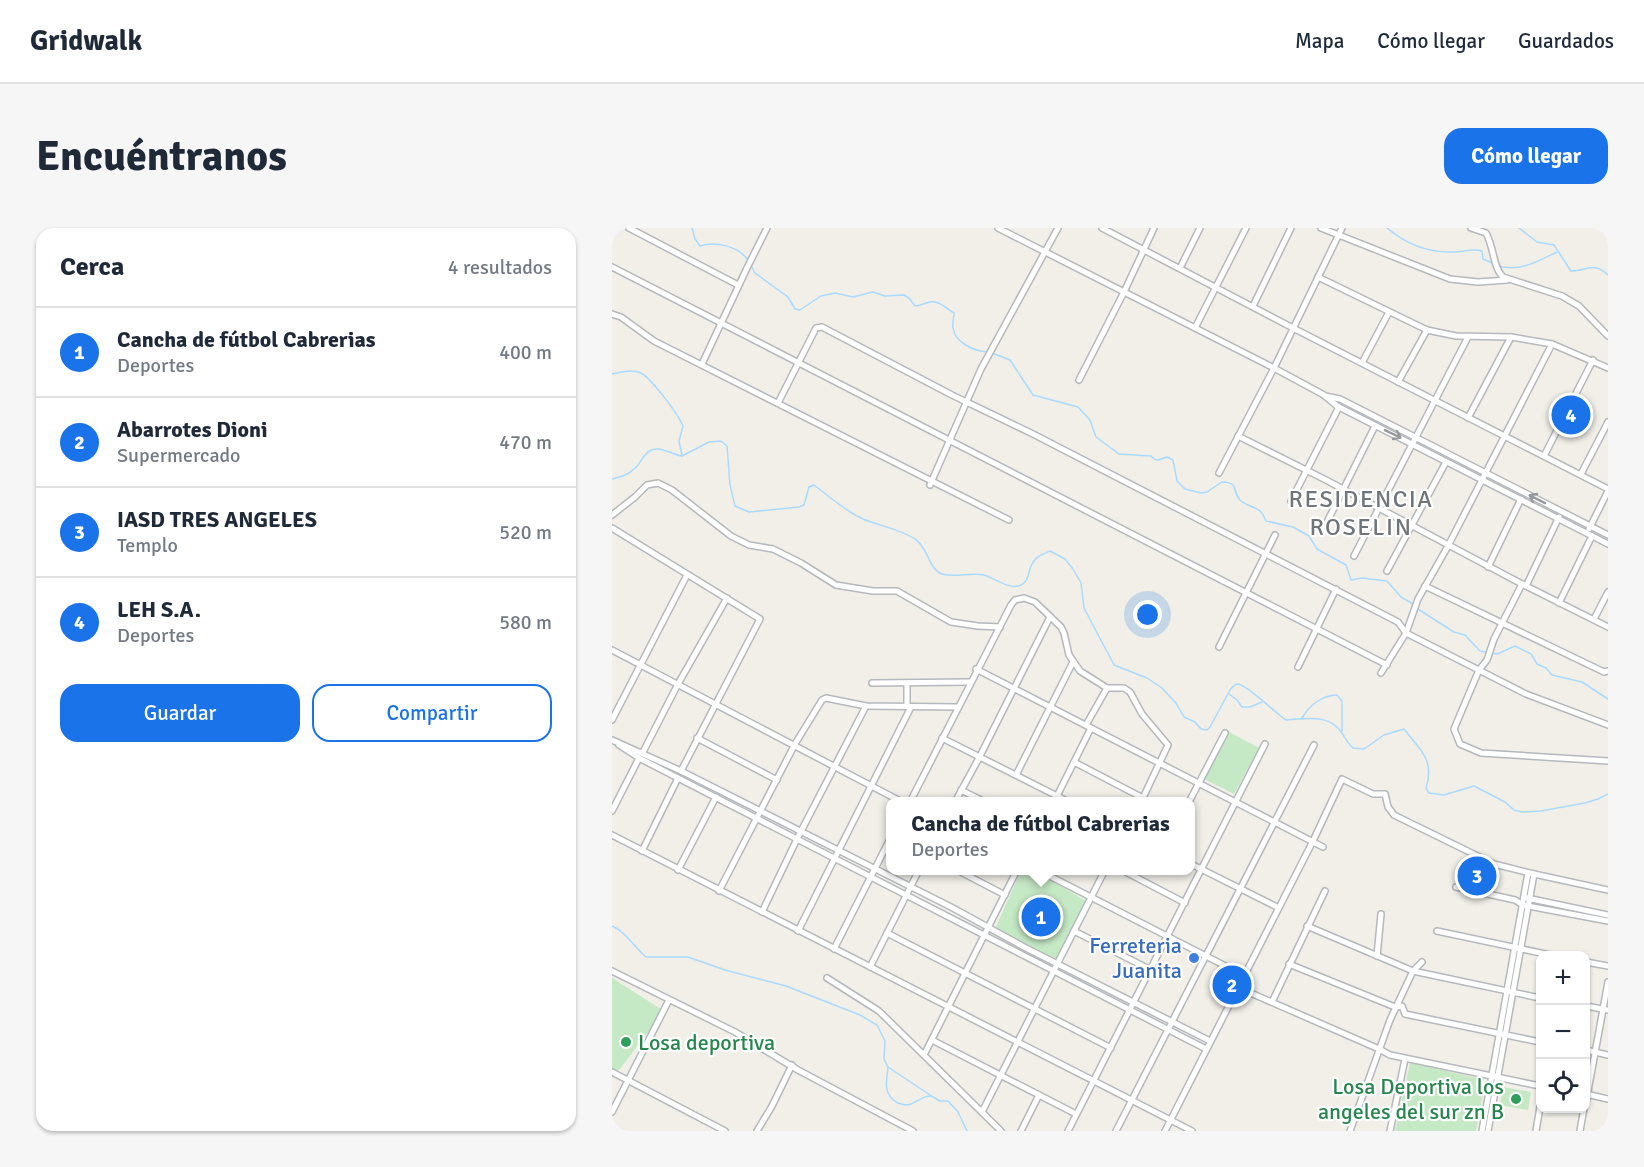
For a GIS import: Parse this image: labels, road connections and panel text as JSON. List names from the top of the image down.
{
  "districts": ["RESIDENCIA ROSELIN"],
  "places": ["Ferreteria Juanita", "Losa deportiva", "Losa Deportiva los angeles del sur zn B"],
  "page": {
    "header": "Gridwalk",
    "nav": ["Mapa", "Cómo llegar", "Guardados"],
    "buttons": [
      "Cómo llegar",
      ["Guardar", "Compartir"]
    ],
    "title": "Encuéntranos",
    "heading": ["Cerca", "4 resultados"],
    "list": [
      {
        "mark": "1",
        "name": "Cancha de fútbol Cabrerias",
        "note": "Deportes",
        "value": "400 m"
      },
      {
        "mark": "2",
        "name": "Abarrotes Dioni",
        "note": "Supermercado",
        "value": "470 m"
      },
      {
        "mark": "3",
        "name": "IASD TRES ANGELES",
        "note": "Templo",
        "value": "520 m"
      },
      {
        "mark": "4",
        "name": "LEH S.A.",
        "note": "Deportes",
        "value": "580 m"
      }
    ],
    "pins": [
      "4",
      "3",
      "1",
      "2"
    ],
    "popup": ["Cancha de fútbol Cabrerias", "Deportes"],
    "map_buttons": ["+", "−"]
  }
}
